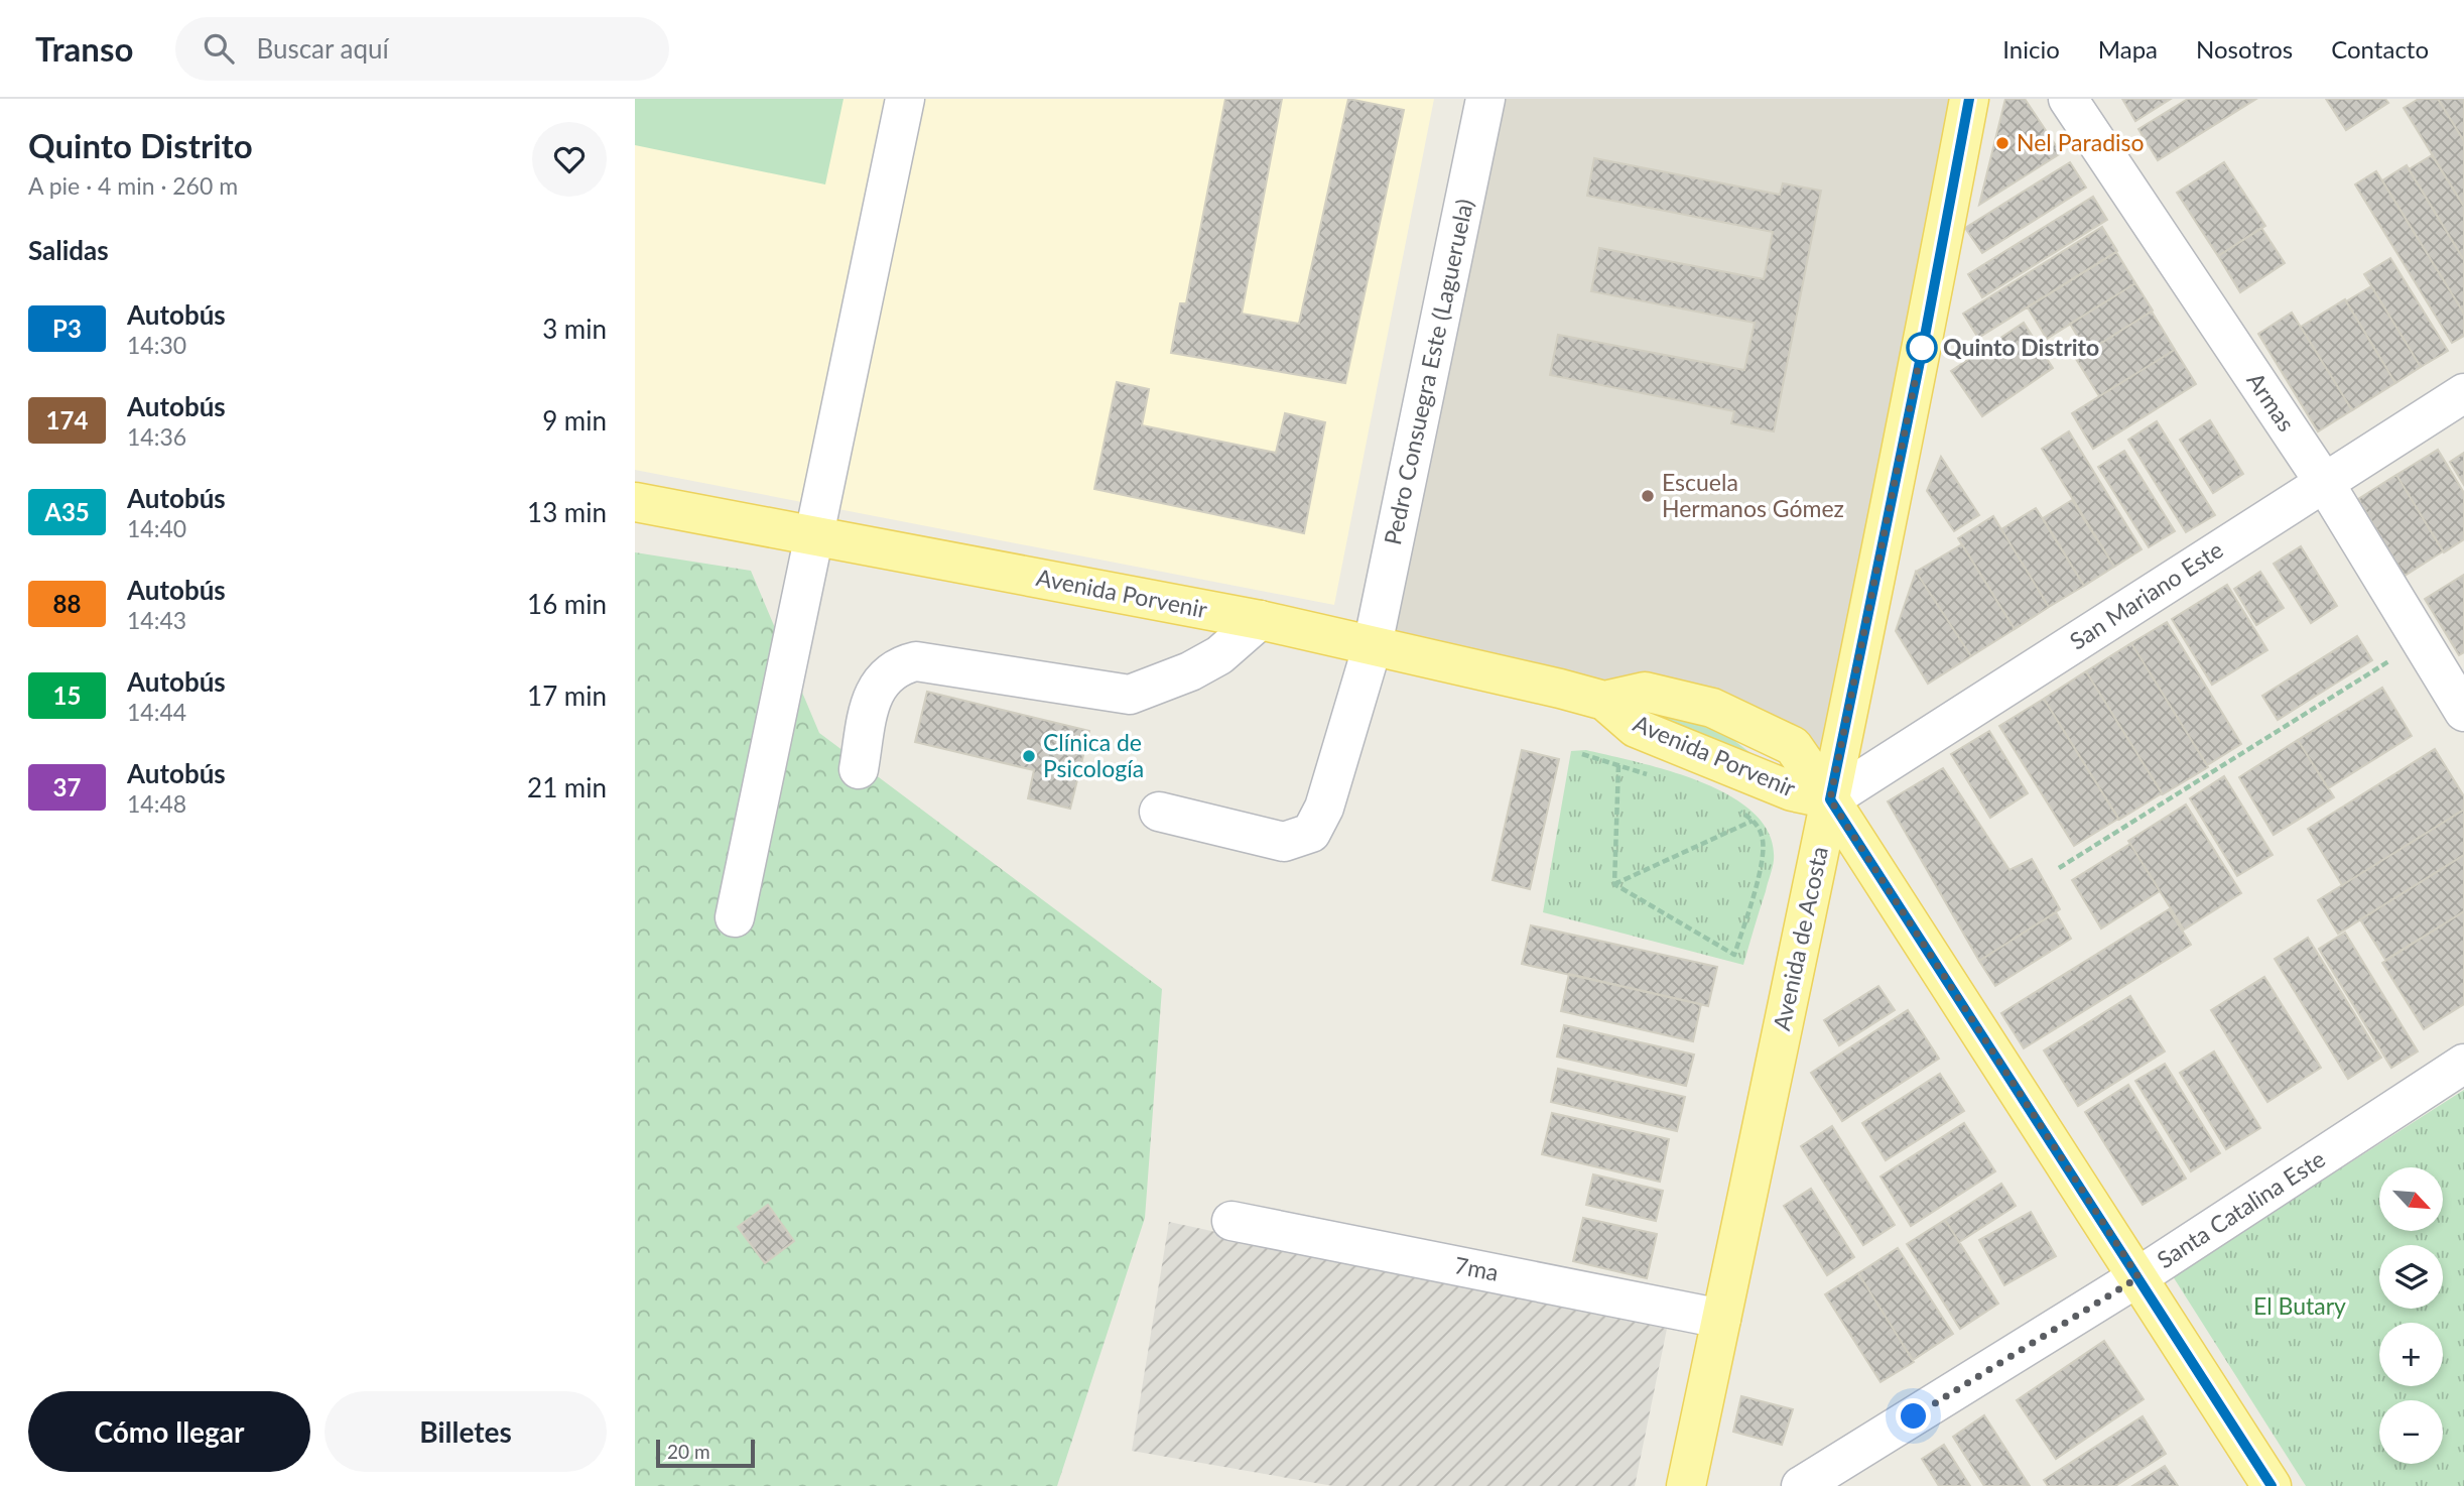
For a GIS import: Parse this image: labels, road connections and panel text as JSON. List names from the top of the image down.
{
  "streets": {
    "main road": ["Avenida Porvenir", "Avenida de Acosta"],
    "street": [
      "Pedro Consuegra Este (Lagueruela)",
      "Armas",
      "San Mariano Este",
      "Santa Catalina Este",
      "7ma"
    ]
  },
  "crossings": [
    ["Pedro Consuegra Este (Lagueruela)", "Avenida Porvenir"],
    ["Armas", "San Mariano Este"],
    ["Avenida Porvenir", "San Mariano Este"],
    ["Avenida Porvenir", "Avenida de Acosta"],
    ["Avenida Porvenir", "Santa Catalina Este"],
    ["San Mariano Este", "Avenida de Acosta"],
    ["Avenida de Acosta", "7ma"]
  ],
  "parks": ["El Butary"],
  "places": [
    "Nel Paradiso",
    "Quinto Distrito",
    "Escuela Hermanos Gómez",
    "Clínica de Psicología"
  ],
  "lines": ["bus line P3"],
  "scale_bar": "20 m",
  "north": "bottom right",
  "page": {
    "header": "Transo",
    "search": "Buscar aquí",
    "nav": [
      "Inicio",
      "Mapa",
      "Nosotros",
      "Contacto"
    ],
    "heading": [
      ["Quinto Distrito", "A pie · 4 min · 260 m"],
      "Salidas"
    ],
    "list": [
      {
        "mark": "P3",
        "name": "Autobús",
        "note": "14:30",
        "value": "3 min"
      },
      {
        "mark": "174",
        "name": "Autobús",
        "note": "14:36",
        "value": "9 min"
      },
      {
        "mark": "A35",
        "name": "Autobús",
        "note": "14:40",
        "value": "13 min"
      },
      {
        "mark": "88",
        "name": "Autobús",
        "note": "14:43",
        "value": "16 min"
      },
      {
        "mark": "15",
        "name": "Autobús",
        "note": "14:44",
        "value": "17 min"
      },
      {
        "mark": "37",
        "name": "Autobús",
        "note": "14:48",
        "value": "21 min"
      }
    ],
    "map_buttons": ["+", "−"],
    "buttons": ["Cómo llegar", "Billetes"],
    "scale": "20 m"
  }
}
